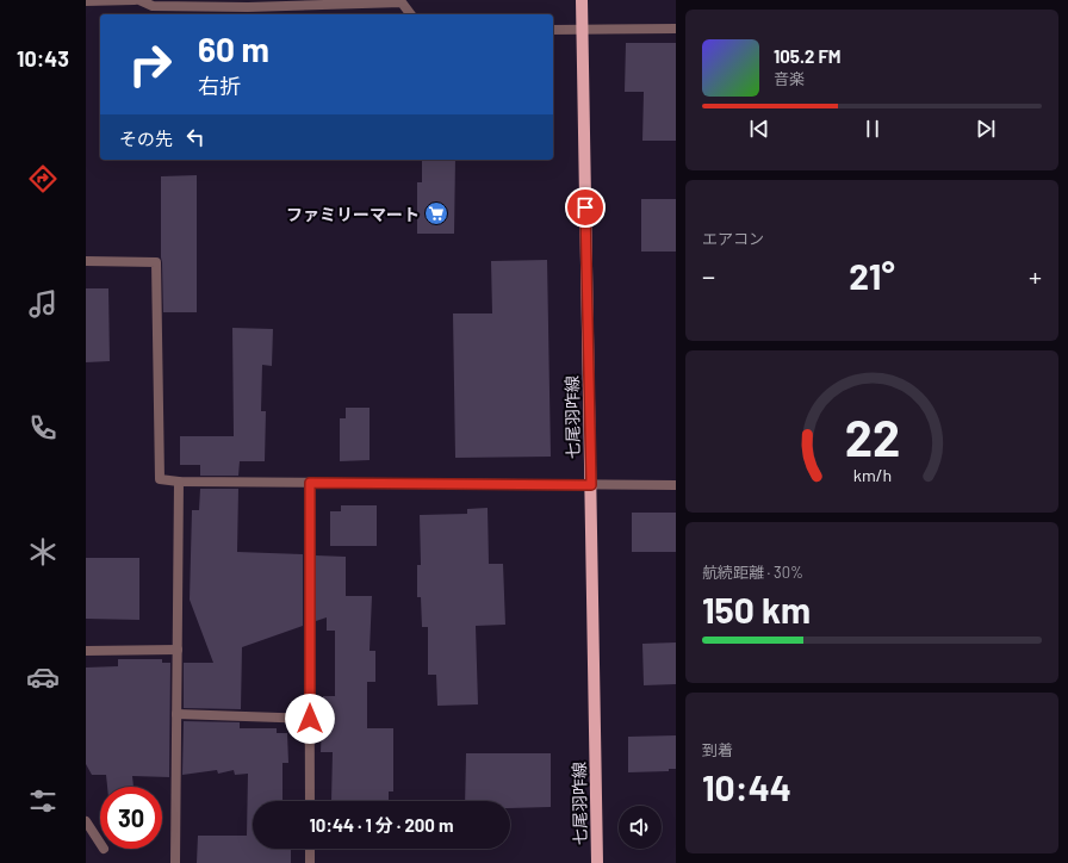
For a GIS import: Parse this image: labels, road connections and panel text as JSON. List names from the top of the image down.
{
  "streets": {
    "main road": ["七尾羽咋線"]
  },
  "places": {
    "supermarket": ["ファミリーマート"]
  },
  "page": {
    "tabs": "10:43",
    "turn": ["60 m", "右折"],
    "song": ["105.2 FM", "音楽"],
    "then": "その先",
    "tile": [
      "エアコン",
      ["航続距離 · 30%", "150 km"],
      ["到着", "10:44"]
    ],
    "heat": ["−", "21°", "+"],
    "limit": "30",
    "trip": "10:44 · 1 分 · 200 m",
    "gauge": ["22", "km/h"]
  }
}
